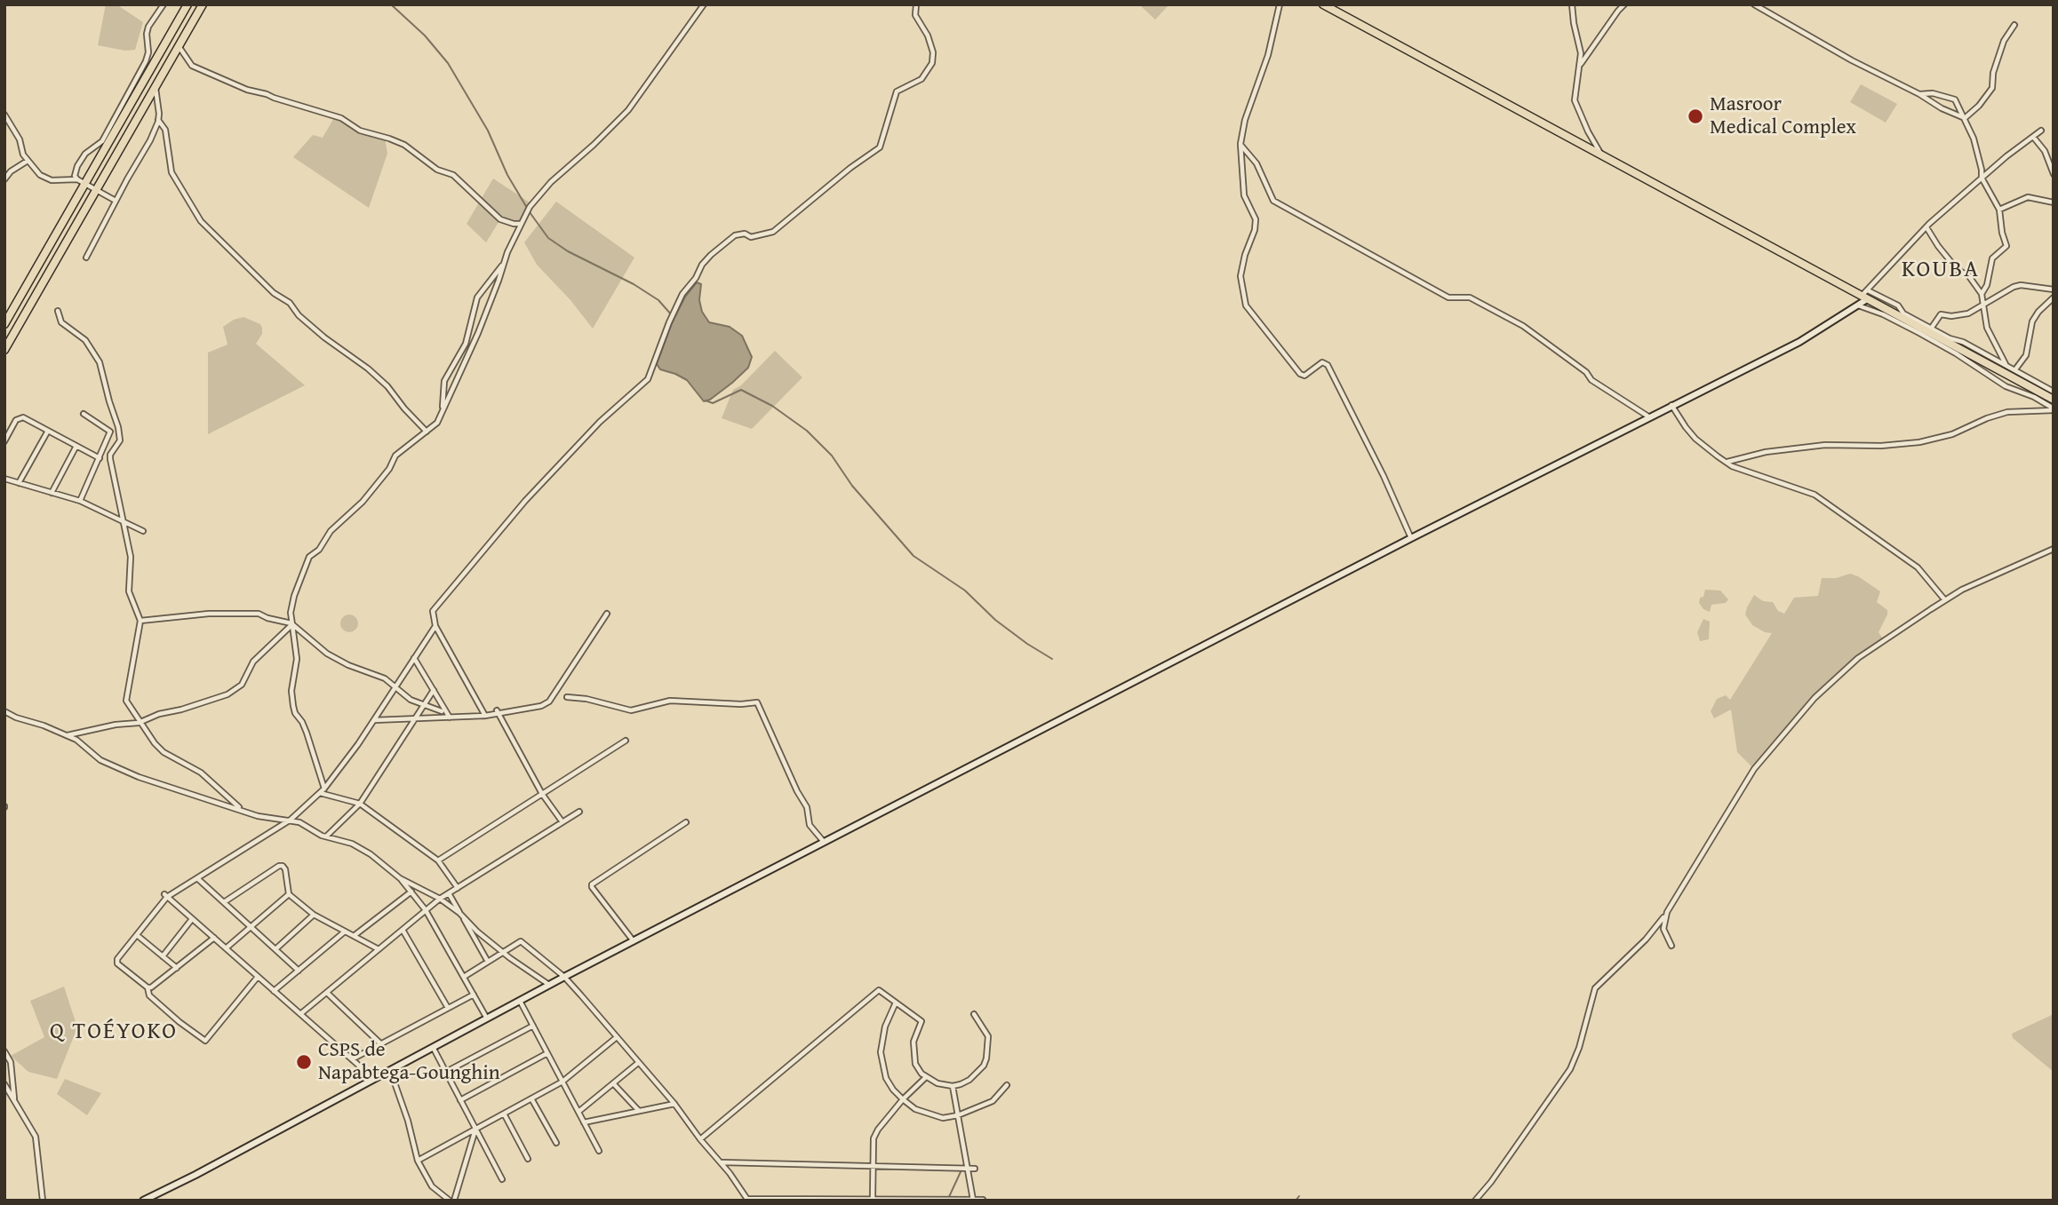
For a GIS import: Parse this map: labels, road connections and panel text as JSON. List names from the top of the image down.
{
  "districts": ["KOUBA", "Q TOÉYOKO"],
  "places": ["Masroor Medical Complex", "CSPS de Napabtega-Gounghin"]
}
